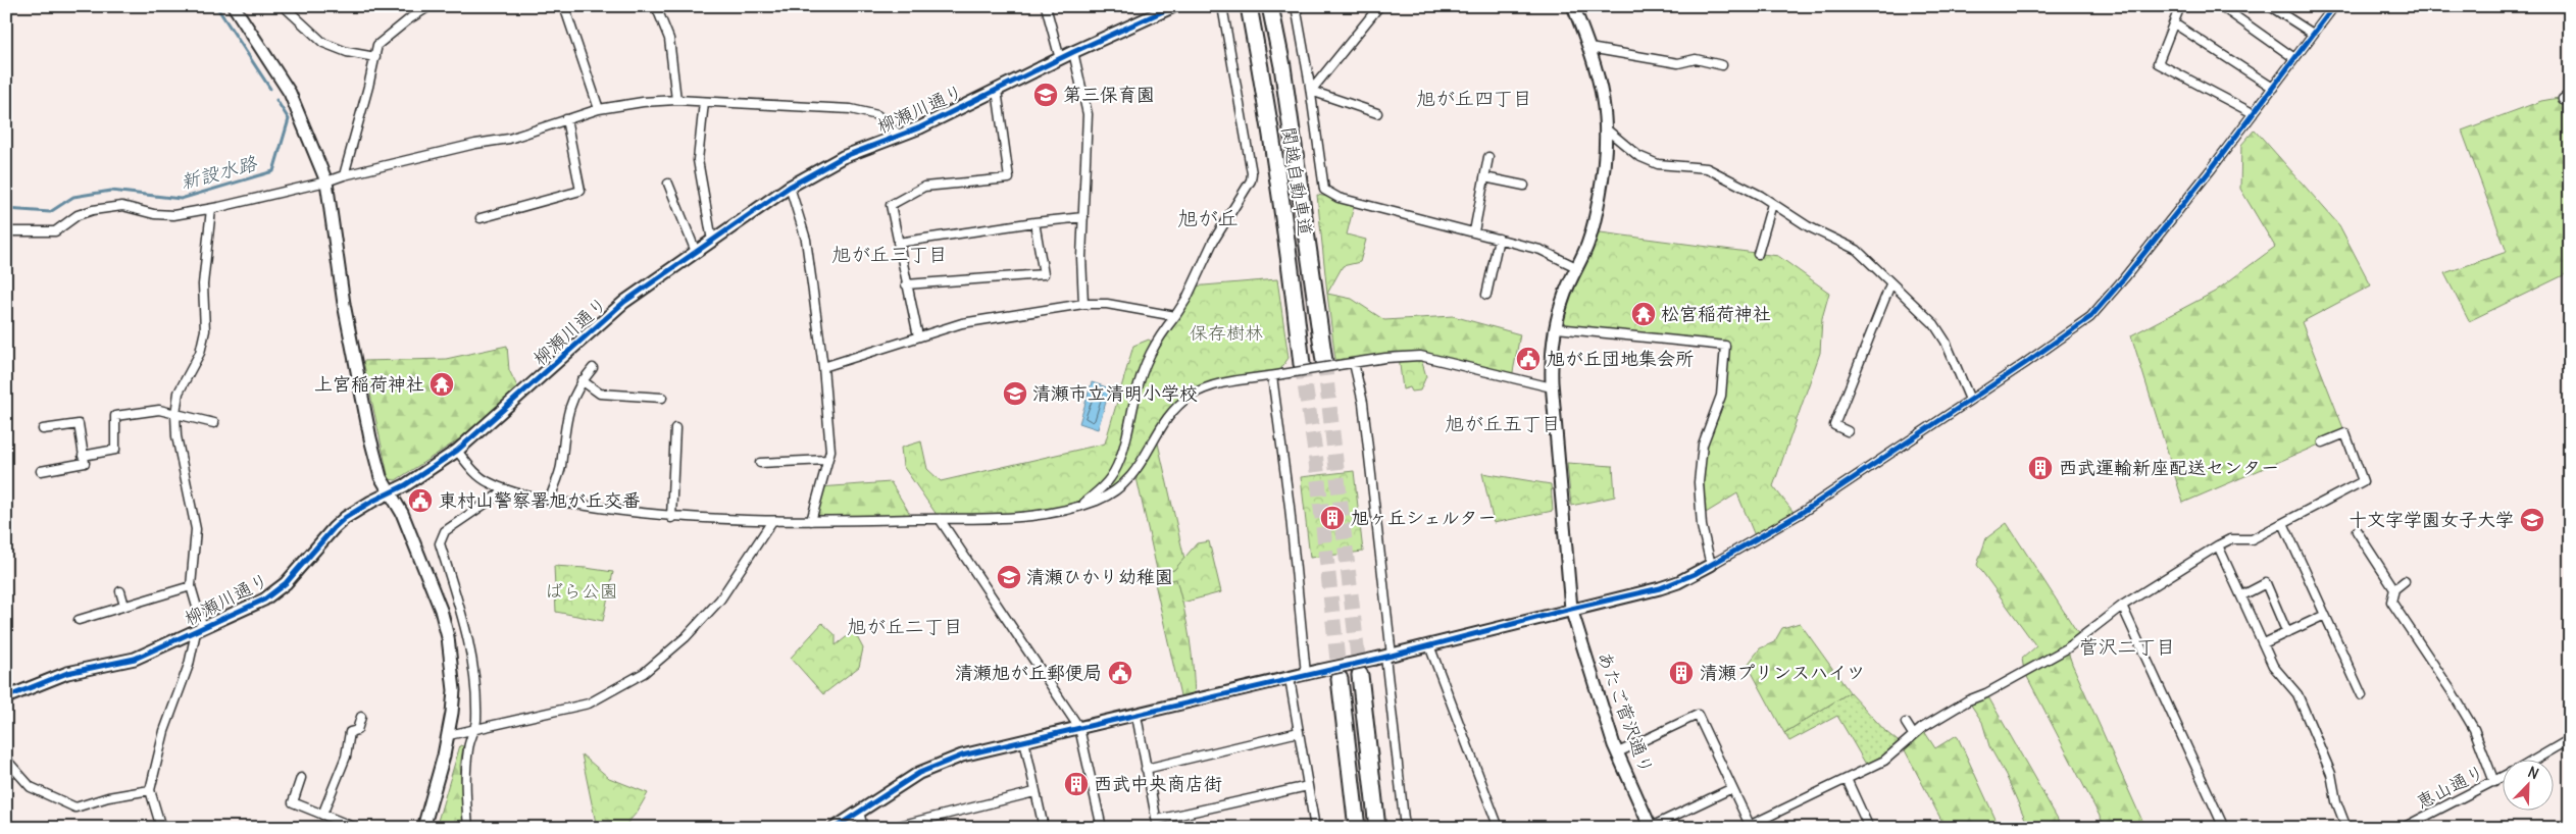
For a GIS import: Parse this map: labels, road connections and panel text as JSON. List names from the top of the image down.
{
  "streets": {
    "highway": ["関越自動車道"],
    "street": ["柳瀬川通り", "あたご菅沢通り", "恵山通り"]
  },
  "districts": [
    "旭が丘四丁目",
    "旭が丘",
    "旭が丘三丁目",
    "旭が丘五丁目",
    "旭が丘二丁目",
    "菅沢二丁目"
  ],
  "water": ["新設水路"],
  "parks": ["保存樹林", "ばら公園"],
  "places": {
    "school or university": [
      "第三保育園",
      "清瀬市立清明小学校",
      "十文字学園女子大学",
      "清瀬ひかり幼稚園"
    ],
    "temple": ["松宮稲荷神社", "上宮稲荷神社"],
    "public building": ["旭が丘団地集会所", "東村山警察署旭が丘交番", "清瀬旭が丘郵便局"],
    "building": [
      "西武運輸新座配送センター",
      "旭ヶ丘シェルター",
      "清瀬プリンスハイツ",
      "西武中央商店街"
    ]
  },
  "north": "top right"
}
